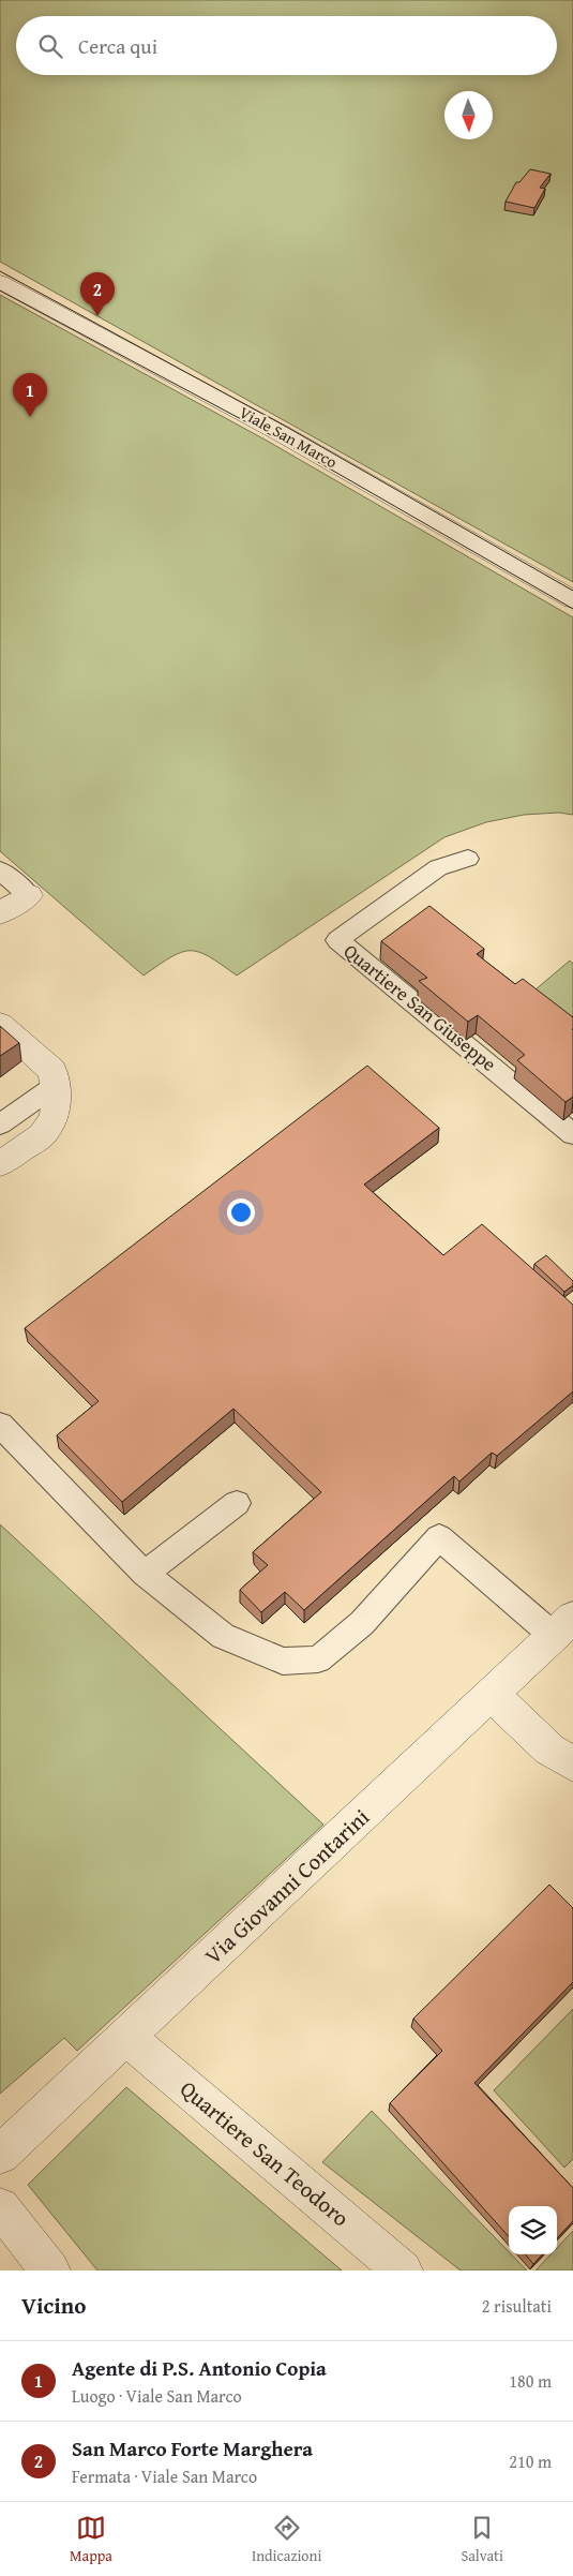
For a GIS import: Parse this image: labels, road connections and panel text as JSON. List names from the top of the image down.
{
  "streets": {
    "street": ["Viale San Marco", "Via Giovanni Contarini", "Quartiere San Teodoro"],
    "lane": ["Quartiere San Giuseppe"]
  },
  "crossings": [
    ["Via Giovanni Contarini", "Quartiere San Teodoro"]
  ],
  "north": "bottom",
  "page": {
    "search": "Cerca qui",
    "pins": ["2", "1"],
    "heading": ["Vicino", "2 risultati"],
    "list": [
      {
        "mark": "1",
        "name": "Agente di P.S. Antonio Copia",
        "note": "Luogo · Viale San Marco",
        "value": "180 m"
      },
      {
        "mark": "2",
        "name": "San Marco Forte Marghera",
        "note": "Fermata · Viale San Marco",
        "value": "210 m"
      }
    ],
    "nav": ["Mappa", "Indicazioni", "Salvati"]
  }
}
